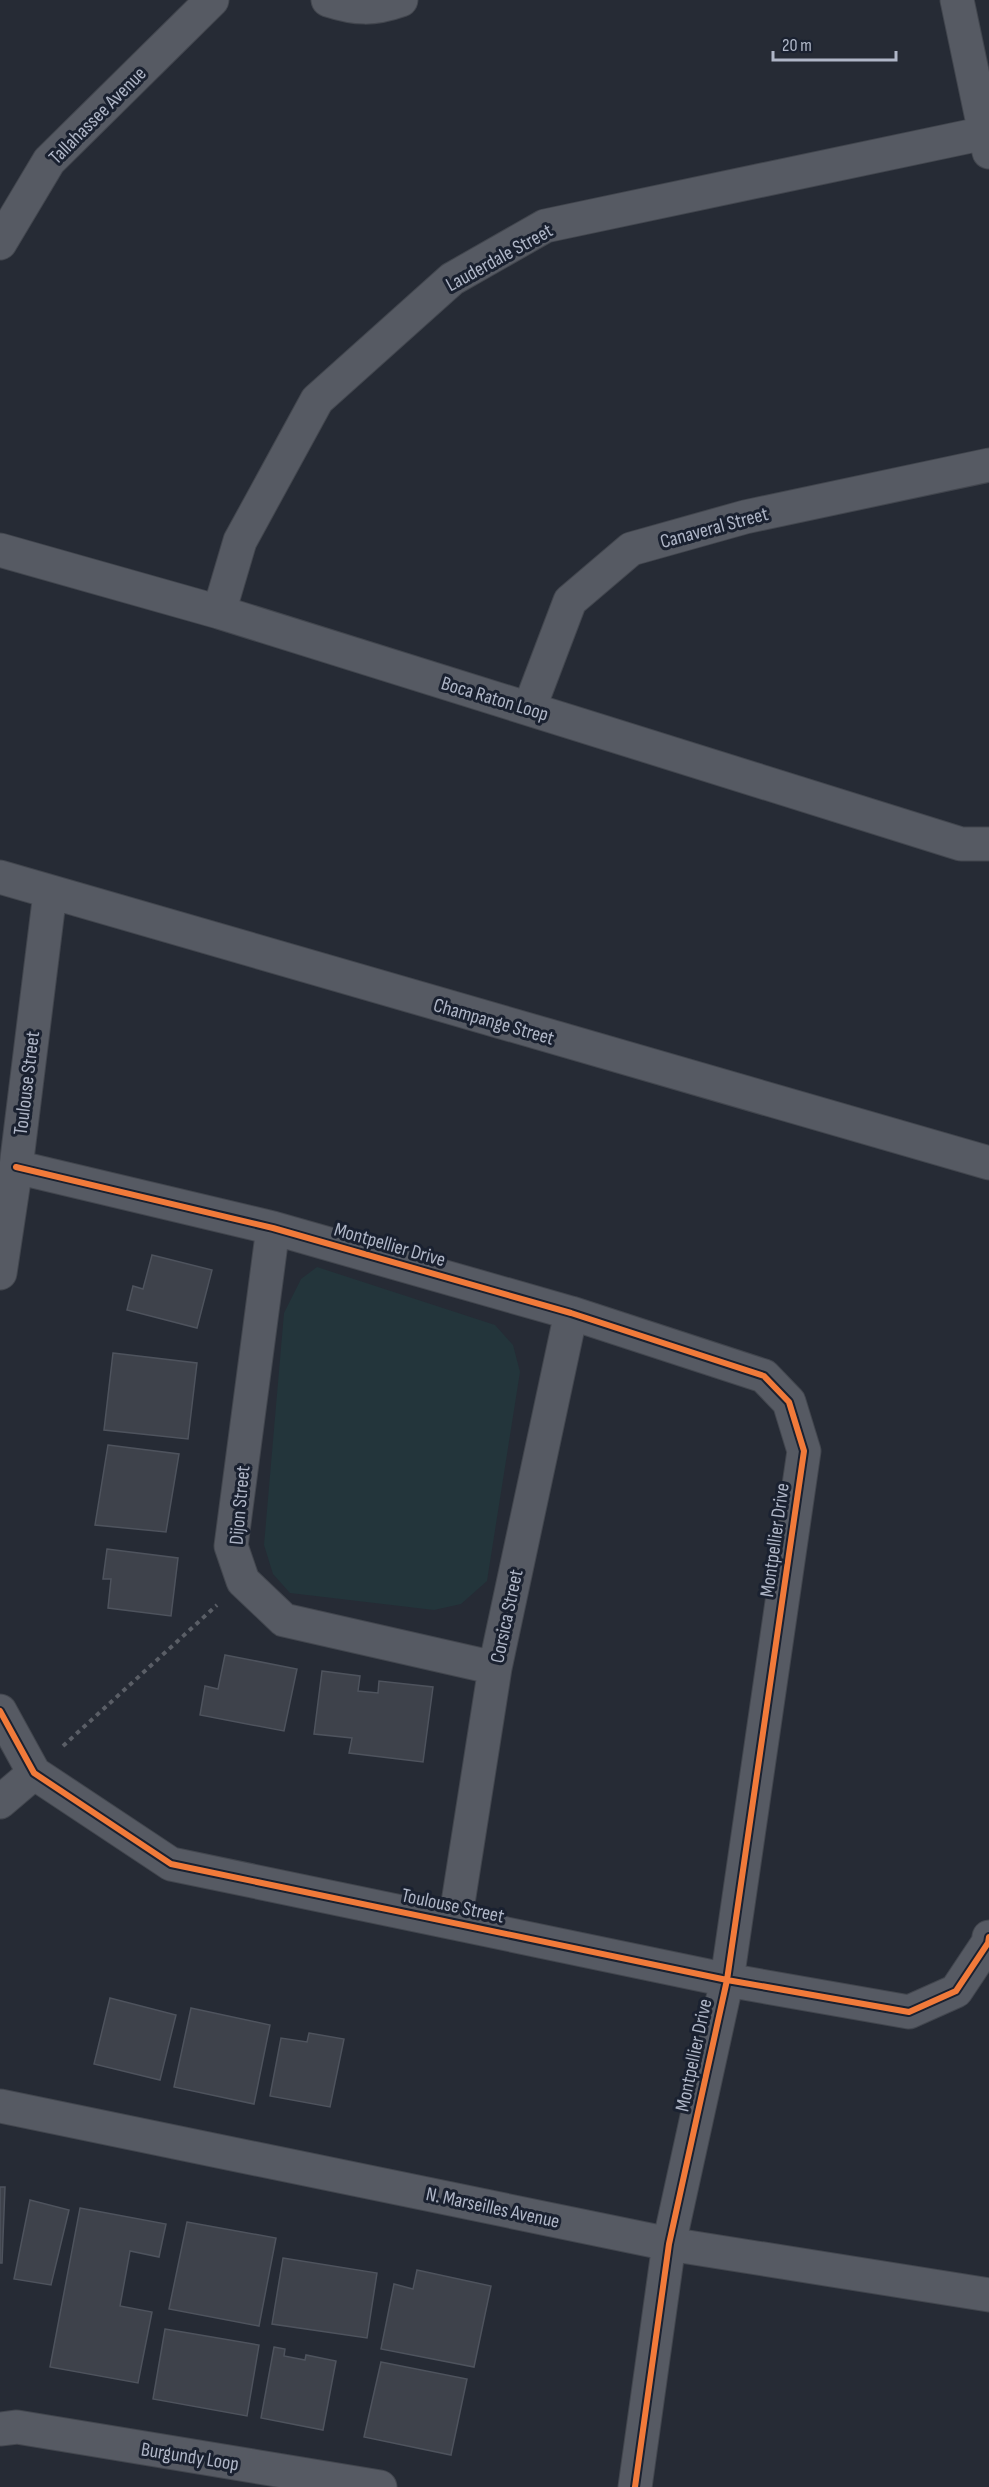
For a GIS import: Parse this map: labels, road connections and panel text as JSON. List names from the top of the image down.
{
  "streets": {
    "street": [
      "Tallahassee Avenue",
      "Lauderdale Street",
      "Canaveral Street",
      "Boca Raton Loop",
      "Champange Street",
      "Toulouse Street",
      "Montpellier Drive",
      "Dijon Street",
      "Corsica Street",
      "N. Marseilles Avenue",
      "Burgundy Loop"
    ]
  },
  "crossings": [
    ["Lauderdale Street", "Boca Raton Loop"],
    ["Canaveral Street", "Boca Raton Loop"],
    ["Champange Street", "Toulouse Street"],
    ["Toulouse Street", "Montpellier Drive"],
    ["Toulouse Street", "Corsica Street"],
    ["Montpellier Drive", "Dijon Street"],
    ["Montpellier Drive", "Corsica Street"],
    ["Montpellier Drive", "N. Marseilles Avenue"],
    ["Dijon Street", "Corsica Street"]
  ],
  "scale_bar": "20 m"
}
